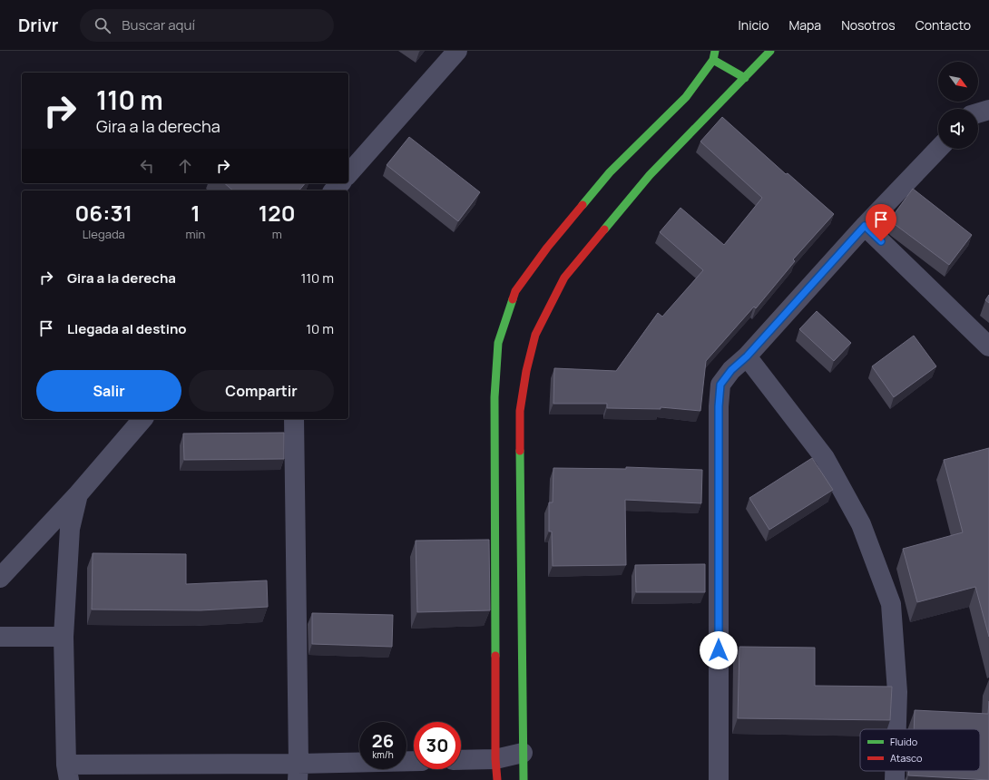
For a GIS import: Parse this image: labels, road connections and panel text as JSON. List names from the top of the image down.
{
  "legend": ["Fluido", "Atasco"],
  "north": "bottom right",
  "page": {
    "header": "Drivr",
    "search": "Buscar aquí",
    "nav": [
      "Inicio",
      "Mapa",
      "Nosotros",
      "Contacto"
    ],
    "turn": ["110 m", "Gira a la derecha"],
    "eta": [
      "06:31",
      "Llegada",
      "1",
      "min",
      "120",
      "m"
    ],
    "list": [
      {
        "name": "Gira a la derecha",
        "value": "110 m"
      },
      {
        "name": "Llegada al destino",
        "value": "10 m"
      }
    ],
    "buttons": ["Salir", "Compartir"],
    "speed": "26 km/h",
    "limit": "30"
  }
}
